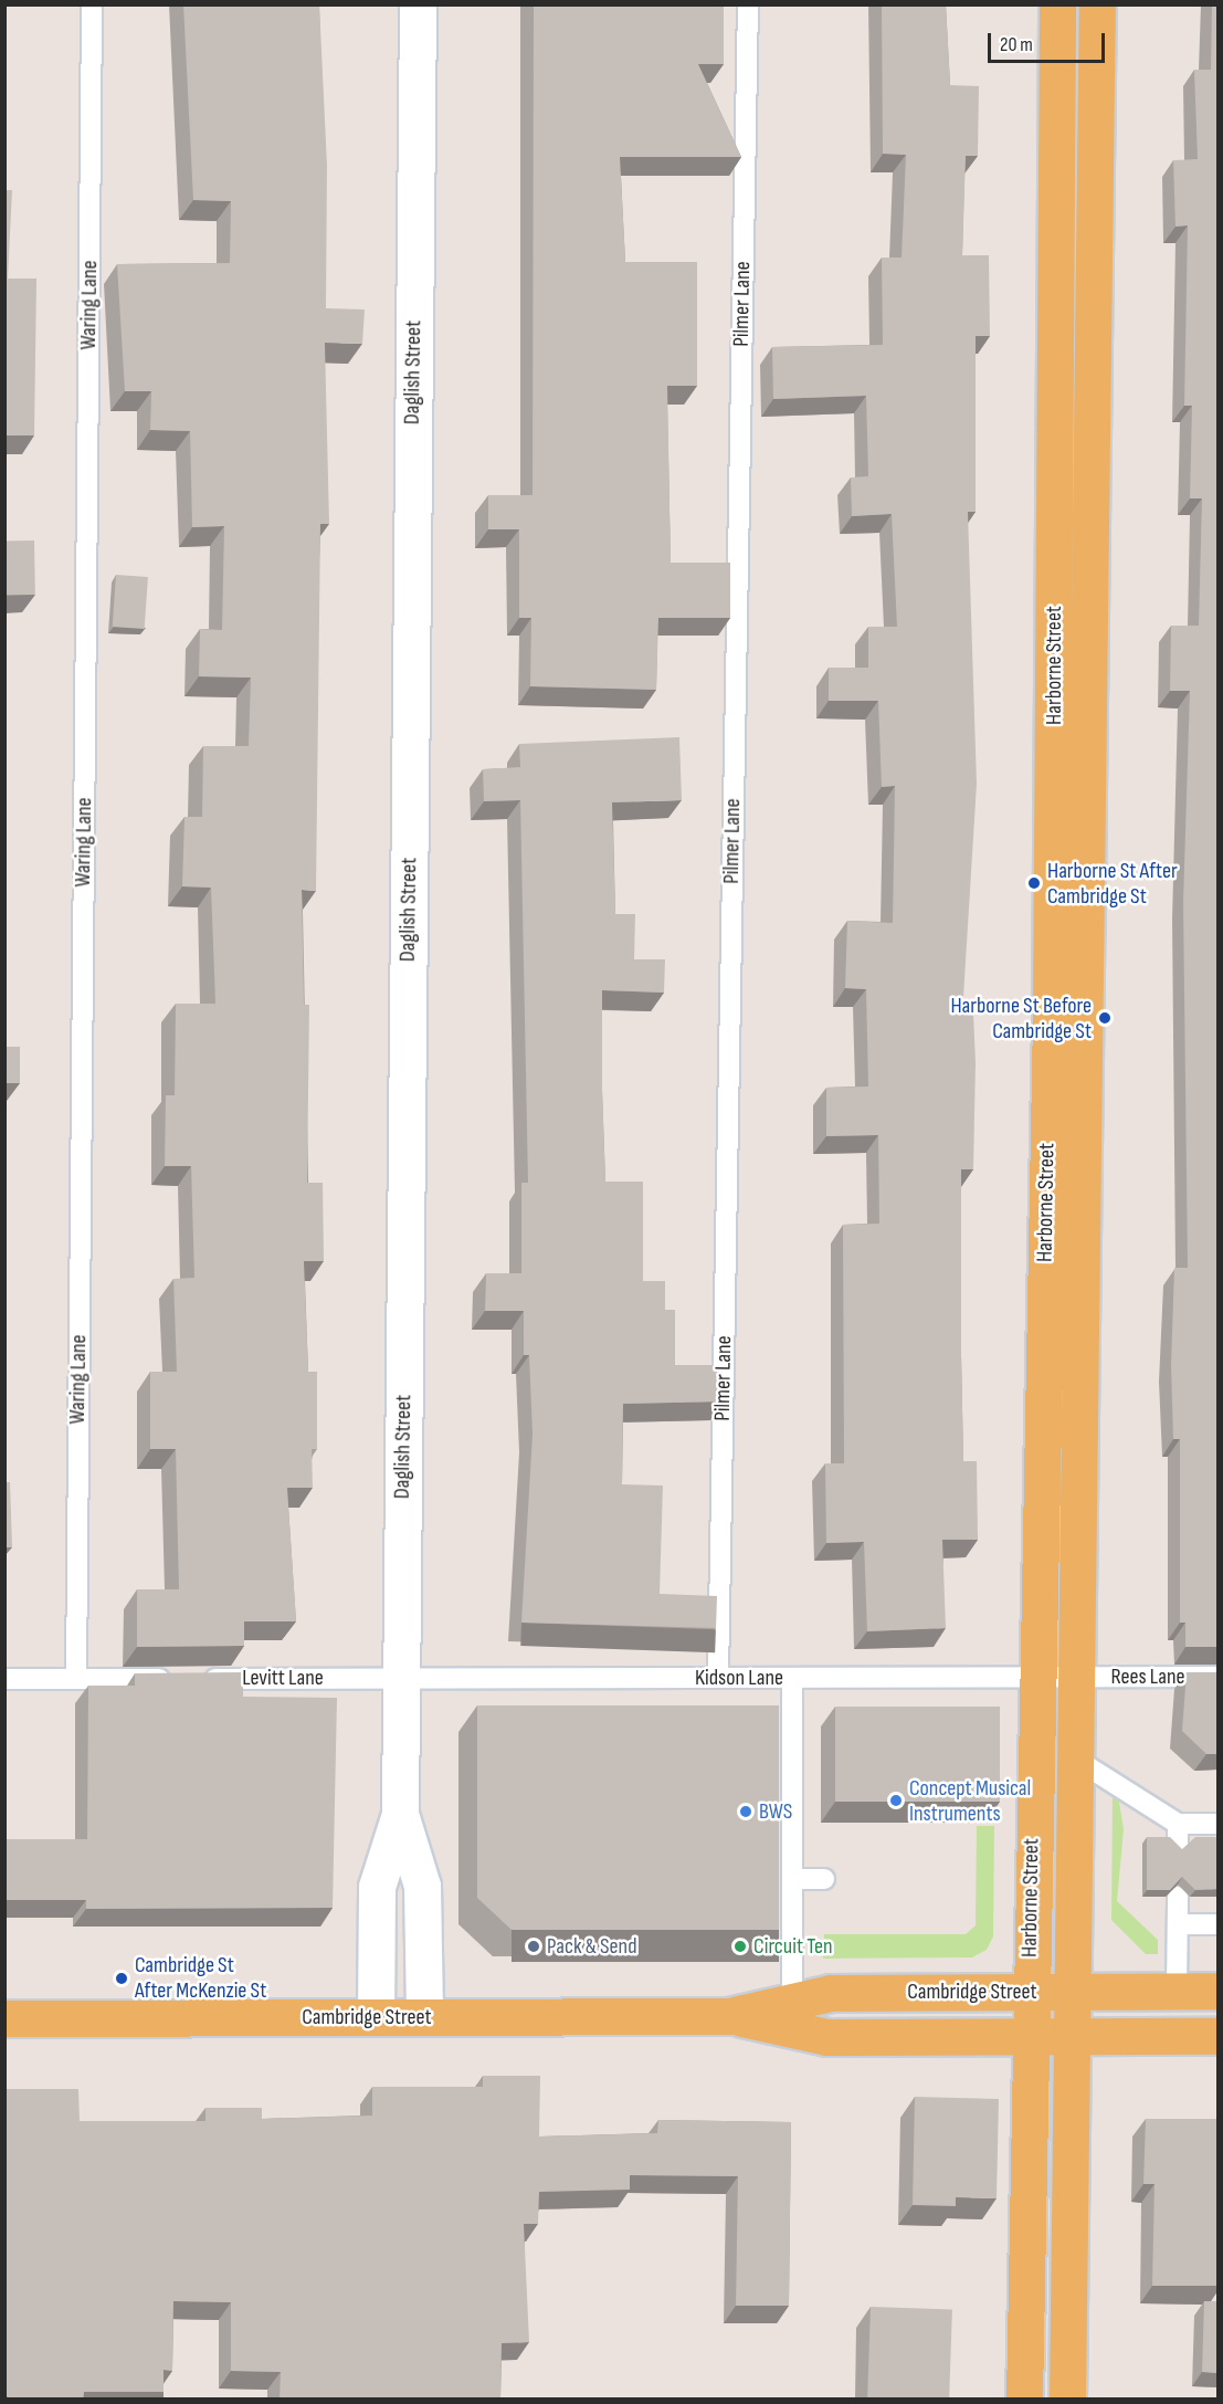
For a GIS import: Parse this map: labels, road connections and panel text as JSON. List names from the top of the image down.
{
  "streets": {
    "main road": ["Harborne Street", "Cambridge Street"],
    "street": ["Daglish Street"],
    "lane": [
      "Pilmer Lane",
      "Waring Lane",
      "Rees Lane",
      "Levitt Lane",
      "Kidson Lane"
    ]
  },
  "crossings": [
    ["Pilmer Lane", "Kidson Lane"],
    ["Waring Lane", "Levitt Lane"],
    ["Daglish Street", "Levitt Lane"],
    ["Daglish Street", "Kidson Lane"],
    ["Daglish Street", "Cambridge Street"],
    ["Harborne Street", "Rees Lane"],
    ["Harborne Street", "Kidson Lane"],
    ["Harborne Street", "Cambridge Street"],
    ["Rees Lane", "Kidson Lane"],
    ["Levitt Lane", "Kidson Lane"]
  ],
  "places": [
    "Harborne St After Cambridge St",
    "Harborne St Before Cambridge St",
    "Concept Musical Instruments",
    "BWS",
    "Pack & Send",
    "Circuit Ten",
    "Cambridge St After McKenzie St"
  ],
  "scale_bar": "20 m"
}
